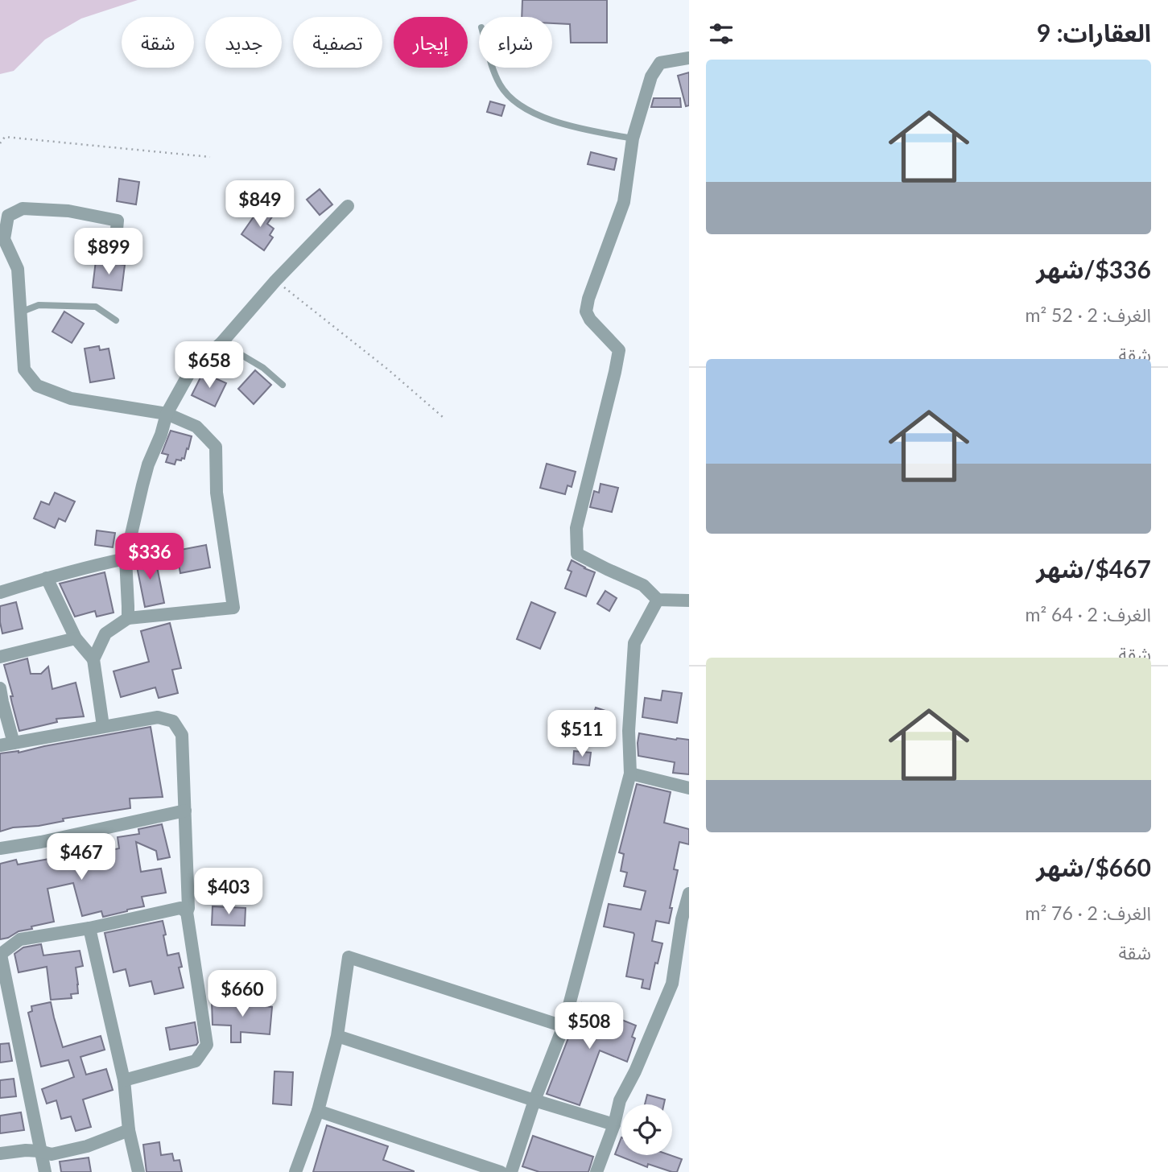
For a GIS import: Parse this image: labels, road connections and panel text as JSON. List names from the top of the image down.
{
  "page": {
    "heading": "العقارات: 9",
    "chip": [
      "شراء",
      "إيجار",
      "تصفية",
      "جديد",
      "شقة"
    ],
    "list": [
      {
        "name": "$336/شهر",
        "note": "الغرف: 2 · 52 m² · شقة"
      },
      {
        "name": "$467/شهر",
        "note": "الغرف: 2 · 64 m² · شقة"
      },
      {
        "name": "$660/شهر",
        "note": "الغرف: 2 · 76 m² · شقة"
      }
    ],
    "price": [
      "$849",
      "$899",
      "$658",
      "$336",
      "$511",
      "$467",
      "$403",
      "$660",
      "$508"
    ]
  }
}
